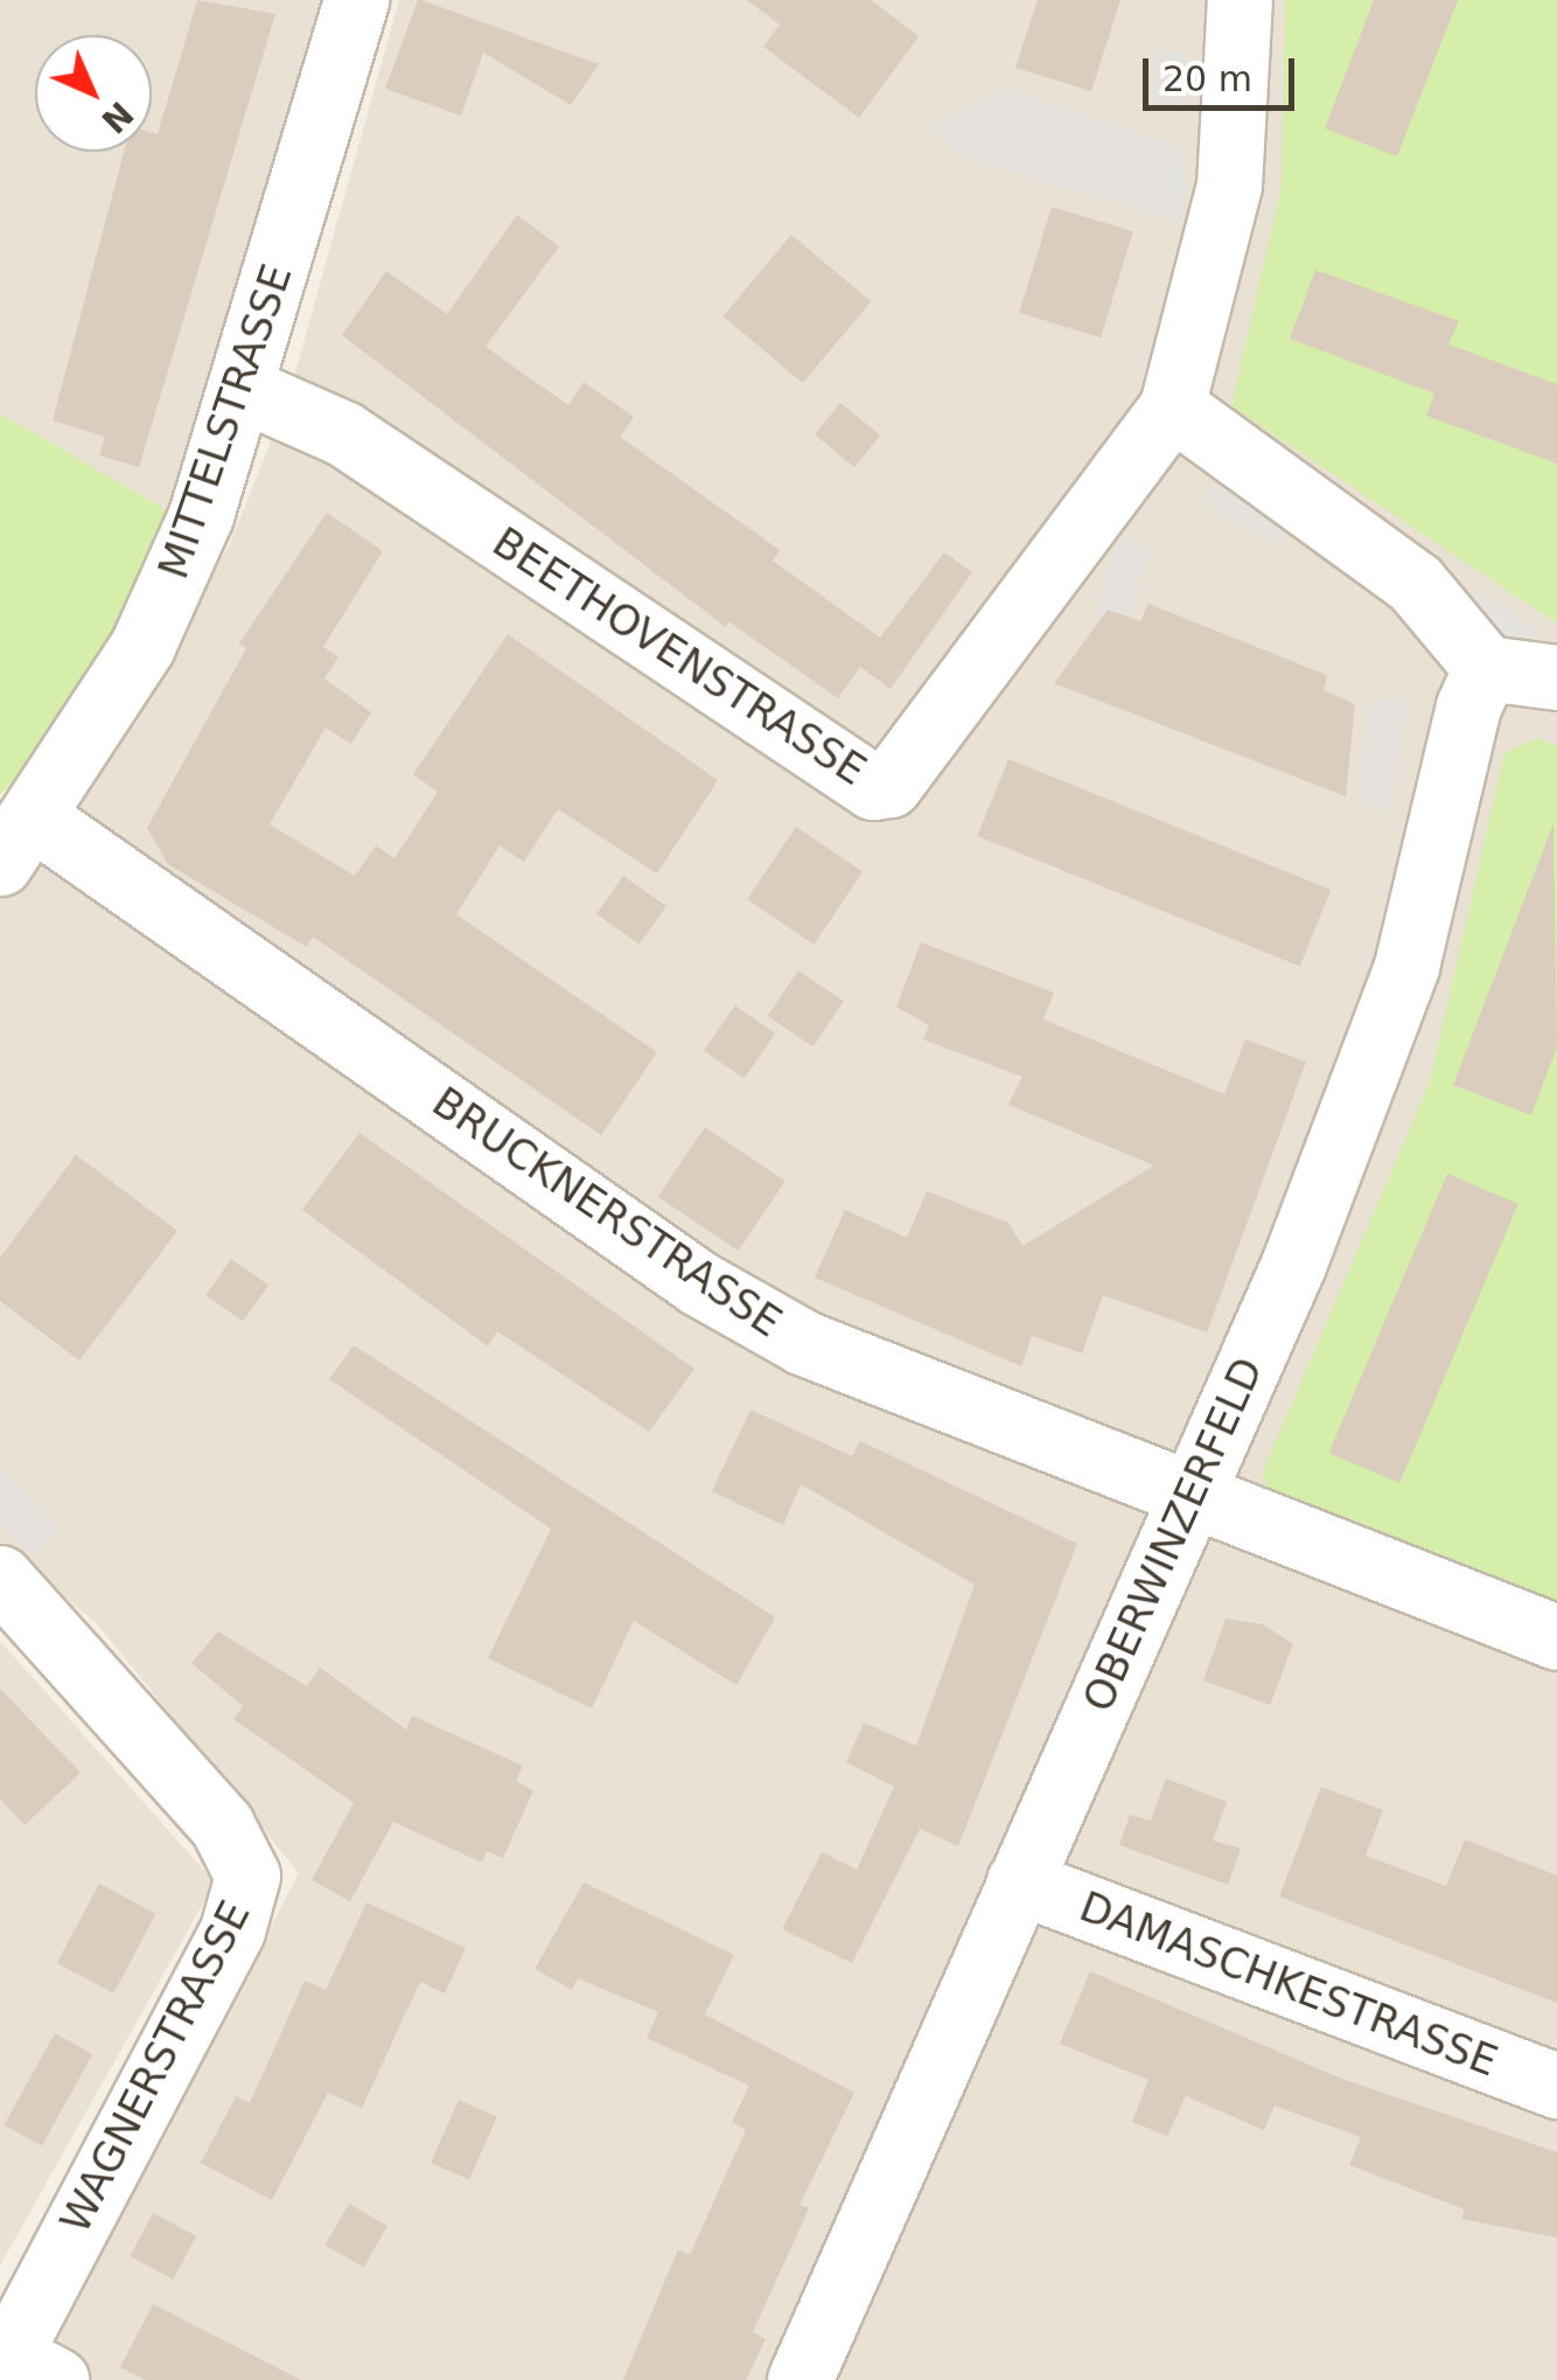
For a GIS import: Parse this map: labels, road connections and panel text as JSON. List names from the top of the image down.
{
  "streets": {
    "street": [
      "MITTELSTRASSE",
      "BEETHOVENSTRASSE",
      "BRUCKNERSTRASSE",
      "OBERWINZERFELD",
      "DAMASCHKESTRASSE",
      "WAGNERSTRASSE"
    ]
  },
  "crossings": [
    ["MITTELSTRASSE", "BEETHOVENSTRASSE"],
    ["MITTELSTRASSE", "BRUCKNERSTRASSE"],
    ["BRUCKNERSTRASSE", "OBERWINZERFELD"],
    ["OBERWINZERFELD", "DAMASCHKESTRASSE"]
  ],
  "scale_bar": "20 m",
  "north": "bottom right"
}
